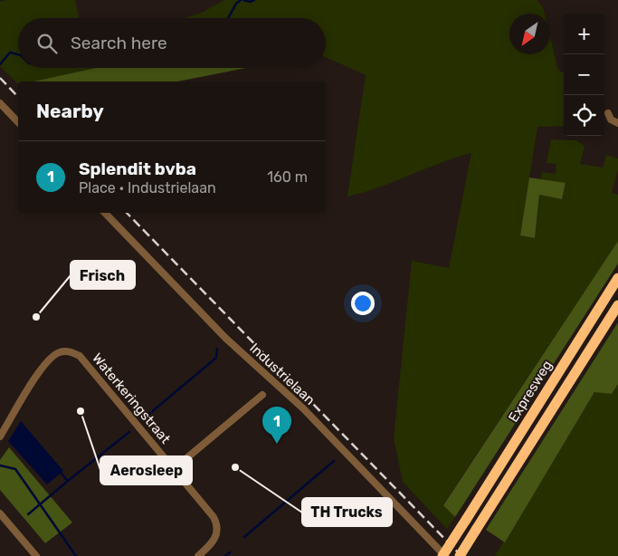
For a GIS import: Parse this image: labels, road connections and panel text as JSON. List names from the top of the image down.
{
  "streets": {
    "highway": ["Expresweg"],
    "street": ["Industrielaan", "Waterkeringstraat"]
  },
  "crossings": [
    ["Industrielaan", "Expresweg"]
  ],
  "places": ["Frisch", "Aerosleep", "TH Trucks"],
  "north": "bottom left",
  "page": {
    "map_buttons": ["+", "−"],
    "search": "Search here",
    "heading": "Nearby",
    "list": [
      {
        "mark": "1",
        "name": "Splendit bvba",
        "note": "Place · Industrielaan",
        "value": "160 m"
      }
    ],
    "pins": "1"
  }
}
